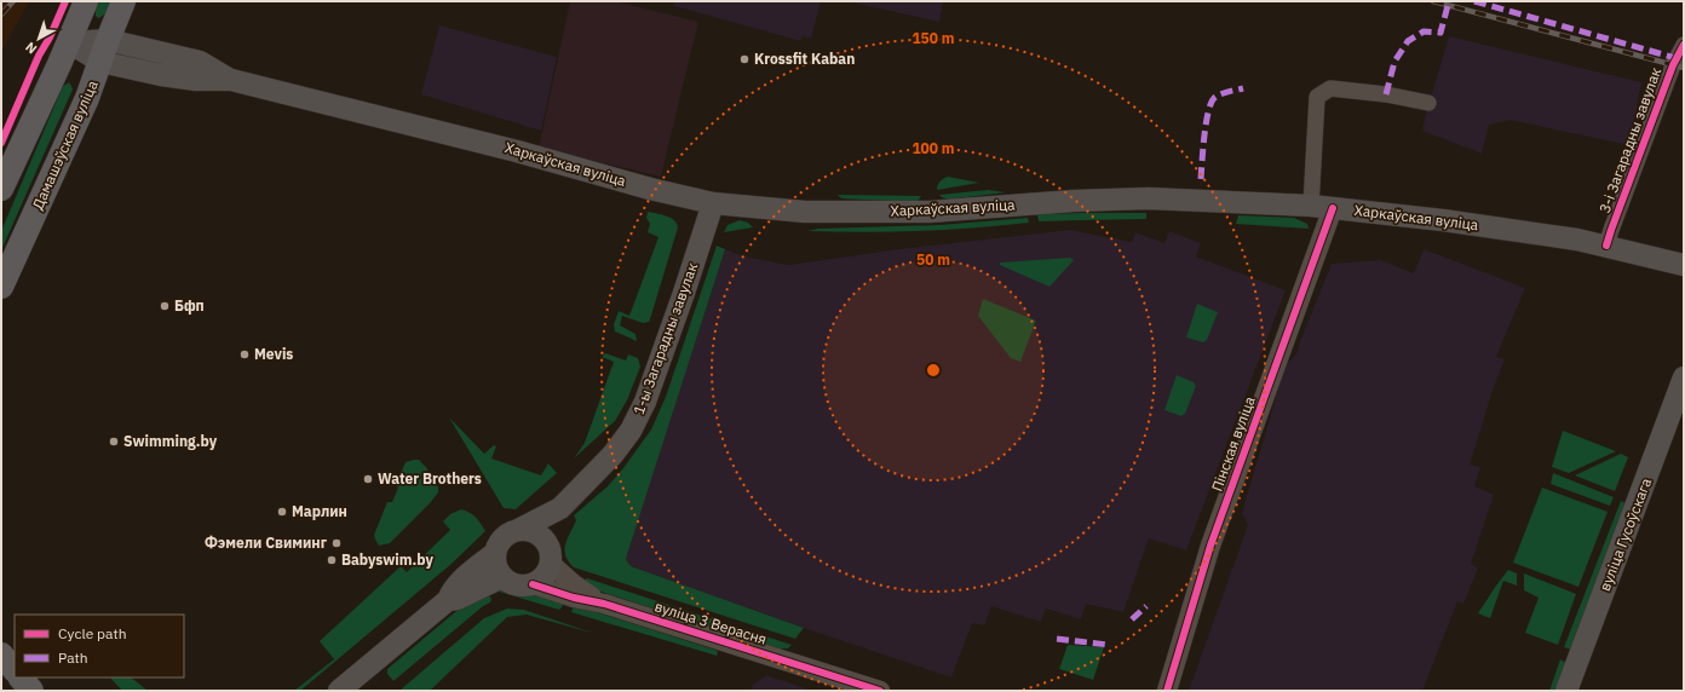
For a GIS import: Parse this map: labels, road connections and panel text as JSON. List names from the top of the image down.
{
  "streets": {
    "main road": [
      "Дамашэўская вуліца",
      "Харкаўская вуліца",
      "1-ы Загарадны завулак",
      "вуліца Гусоўскага"
    ],
    "street": ["3-і Загарадны завулак", "Пінская вуліца", "вуліца 3 Верасня"]
  },
  "crossings": [
    ["3-і Загарадны завулак", "Харкаўская вуліца"],
    ["Дамашэўская вуліца", "Харкаўская вуліца"],
    ["Харкаўская вуліца", "1-ы Загарадны завулак"],
    ["Харкаўская вуліца", "Пінская вуліца"],
    ["1-ы Загарадны завулак", "вуліца 3 Верасня"]
  ],
  "places": [
    "Krossfit Kaban",
    "Бфп",
    "Mevis",
    "Swimming.by",
    "Water Brothers",
    "Марлин",
    "Фэмели Свиминг",
    "Babyswim.by"
  ],
  "legend": ["Cycle path", "Path"],
  "north": "bottom left",
  "rings": ["150 m", "100 m", "50 m"]
}
